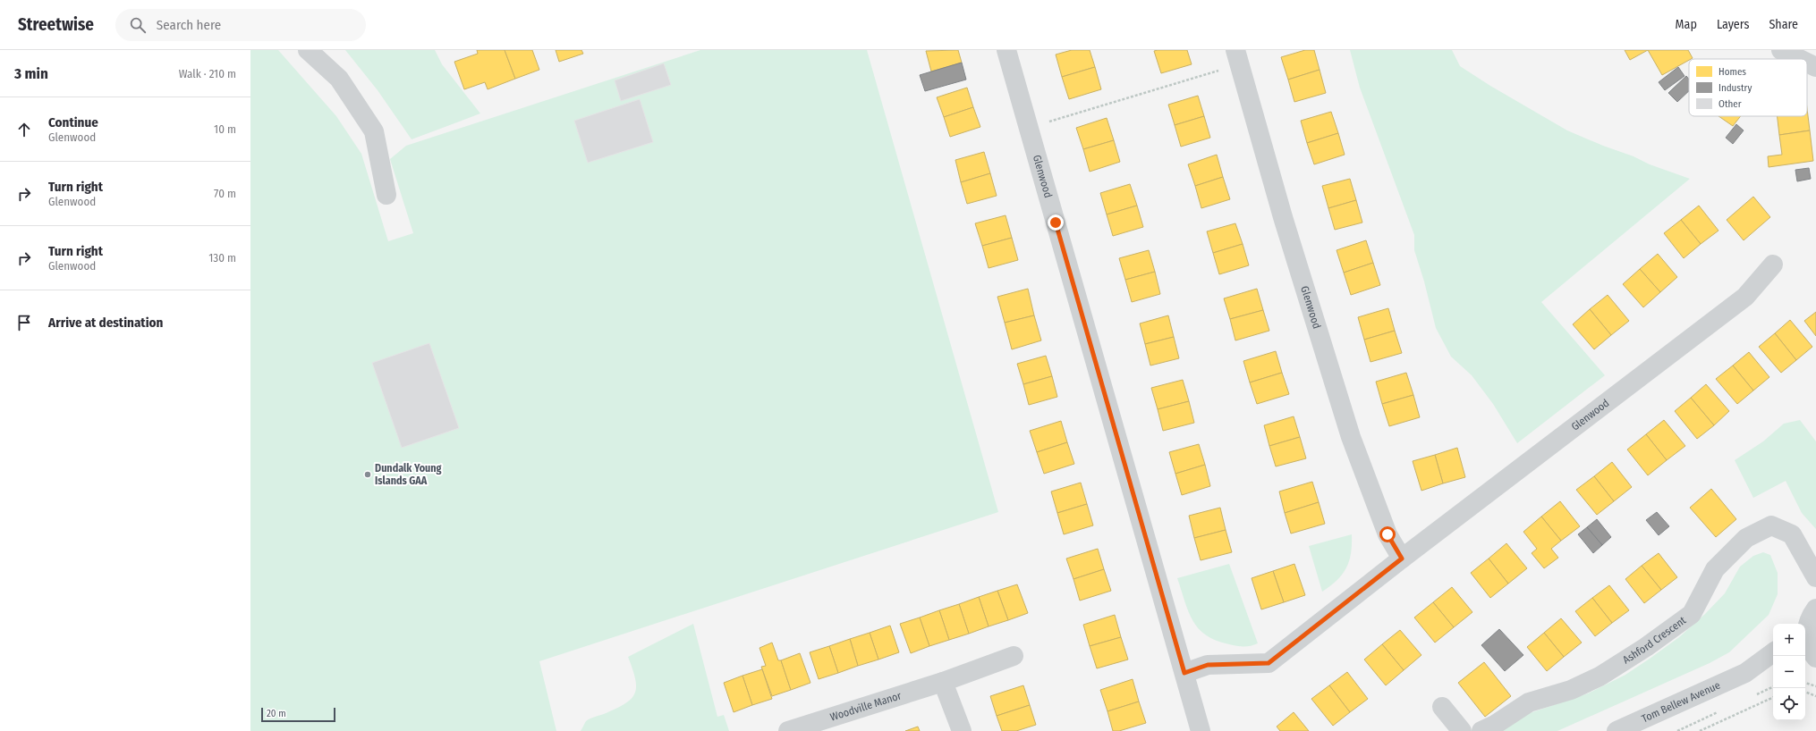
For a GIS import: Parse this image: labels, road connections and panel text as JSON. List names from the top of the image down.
{
  "streets": {
    "street": [
      "Glenwood",
      "Ashford Crescent",
      "Tom Bellew Avenue",
      "Woodville Manor"
    ]
  },
  "places": ["Dundalk Young Islands GAA"],
  "legend": ["Homes", "Industry", "Other"],
  "scale_bar": "20 m",
  "page": {
    "header": "Streetwise",
    "search": "Search here",
    "nav": ["Map", "Layers", "Share"],
    "heading": ["3 min", "Walk · 210 m"],
    "list": [
      ["Continue", "Glenwood", "10 m"],
      ["Turn right", "Glenwood", "70 m"],
      ["Turn right", "Glenwood", "130 m"],
      "Arrive at destination"
    ],
    "map_buttons": ["+", "−"],
    "scale": "20 m"
  }
}
